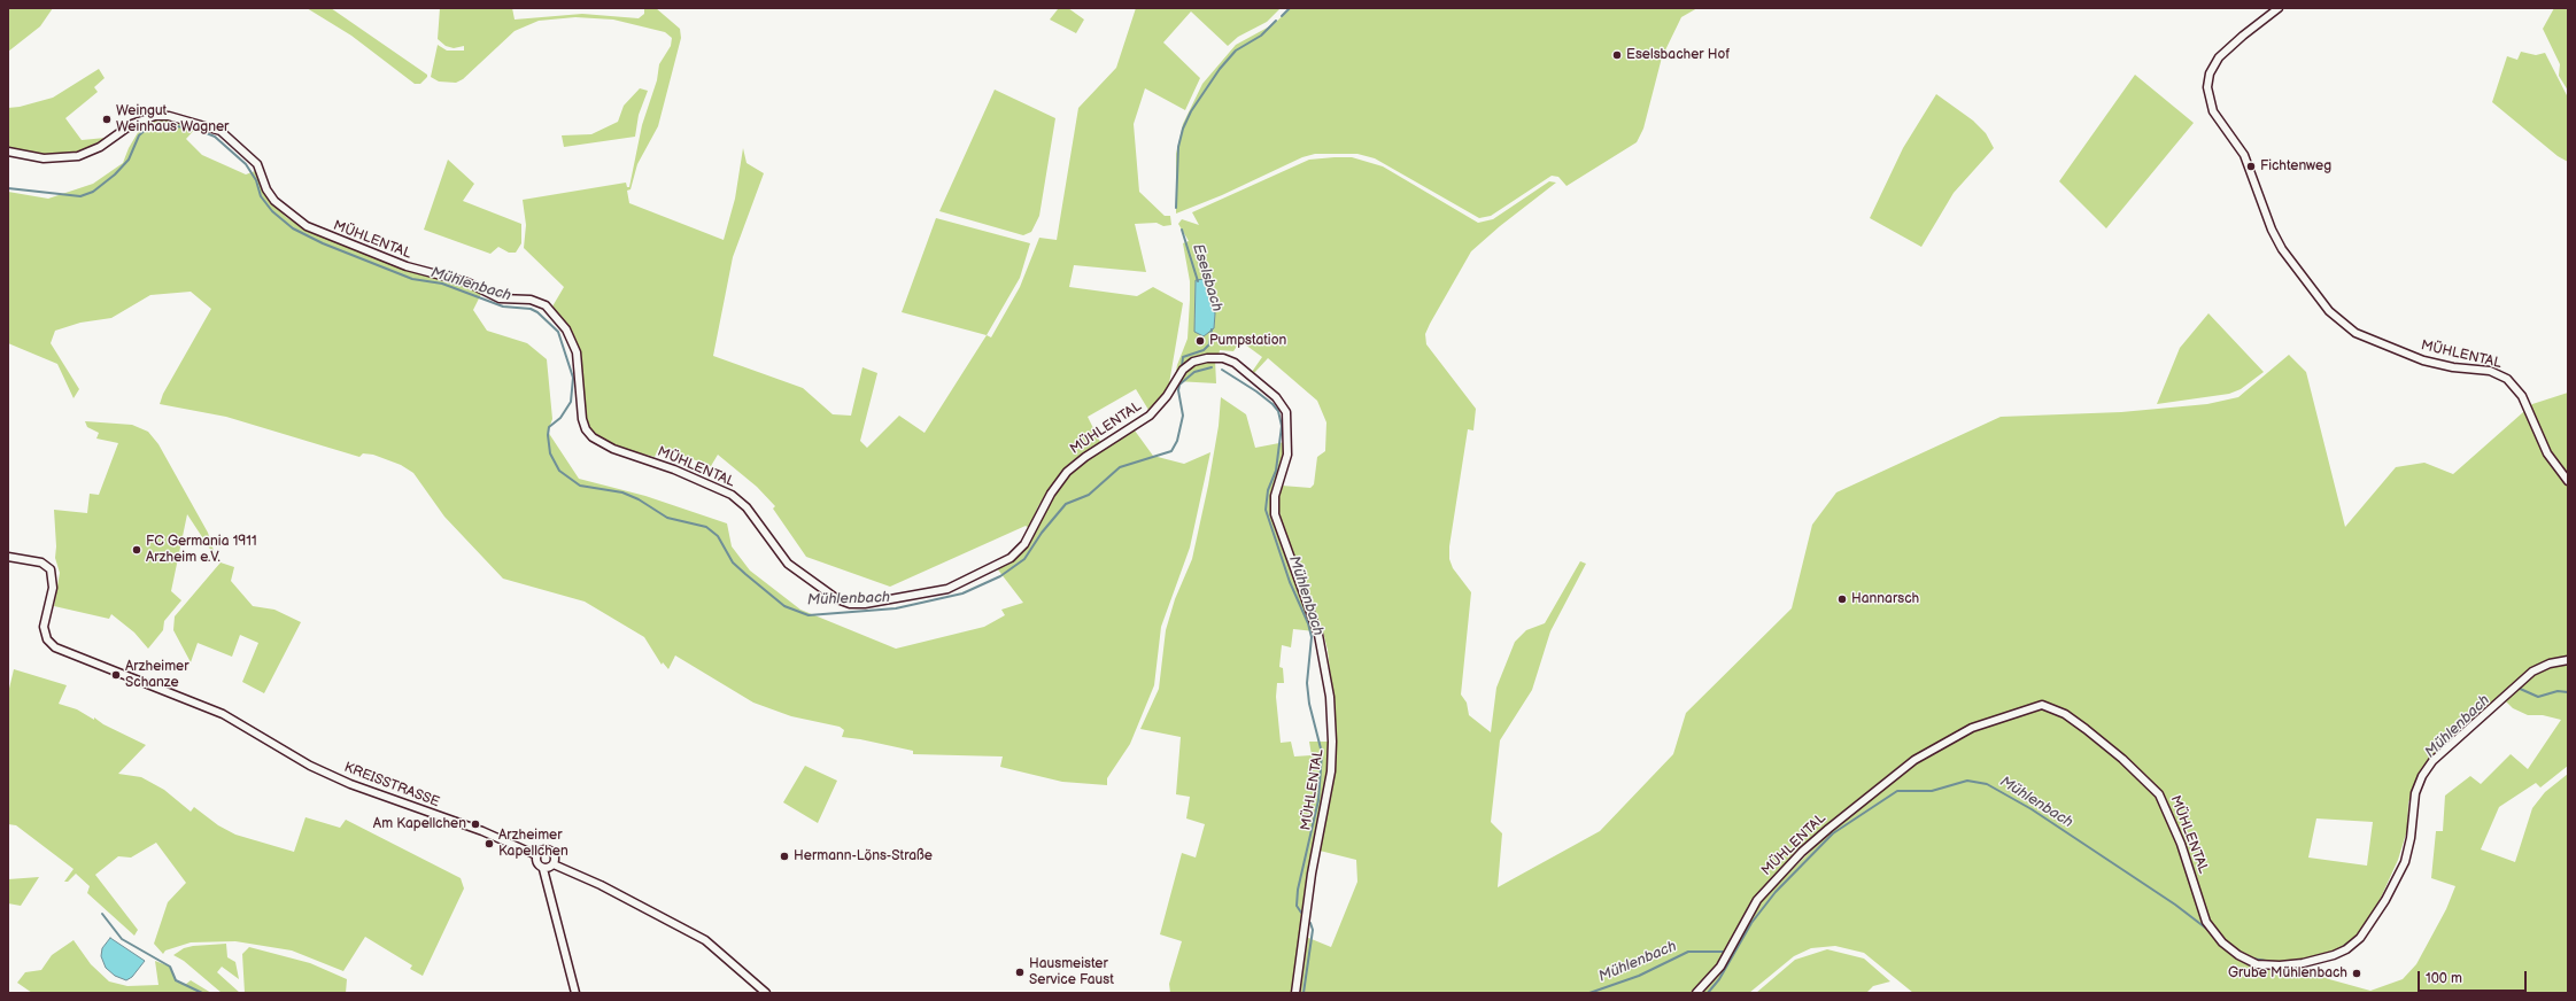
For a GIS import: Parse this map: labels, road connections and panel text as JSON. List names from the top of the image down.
{
  "streets": {
    "street": ["MÜHLENTAL", "KREISSTRASSE"]
  },
  "water": ["Eselsbach", "Mühlenbach"],
  "places": [
    "Eselsbacher Hof",
    "Weingut Weinhaus Wagner",
    "Fichtenweg",
    "Pumpstation",
    "FC Germania 1911 Arzheim e.V.",
    "Hannarsch",
    "Arzheimer Schanze",
    "Am Kapellchen",
    "Arzheimer Kapellchen",
    "Hermann-Löns-Straße",
    "Hausmeister Service Faust",
    "Grube Mühlenbach"
  ],
  "scale_bar": "100 m"
}
